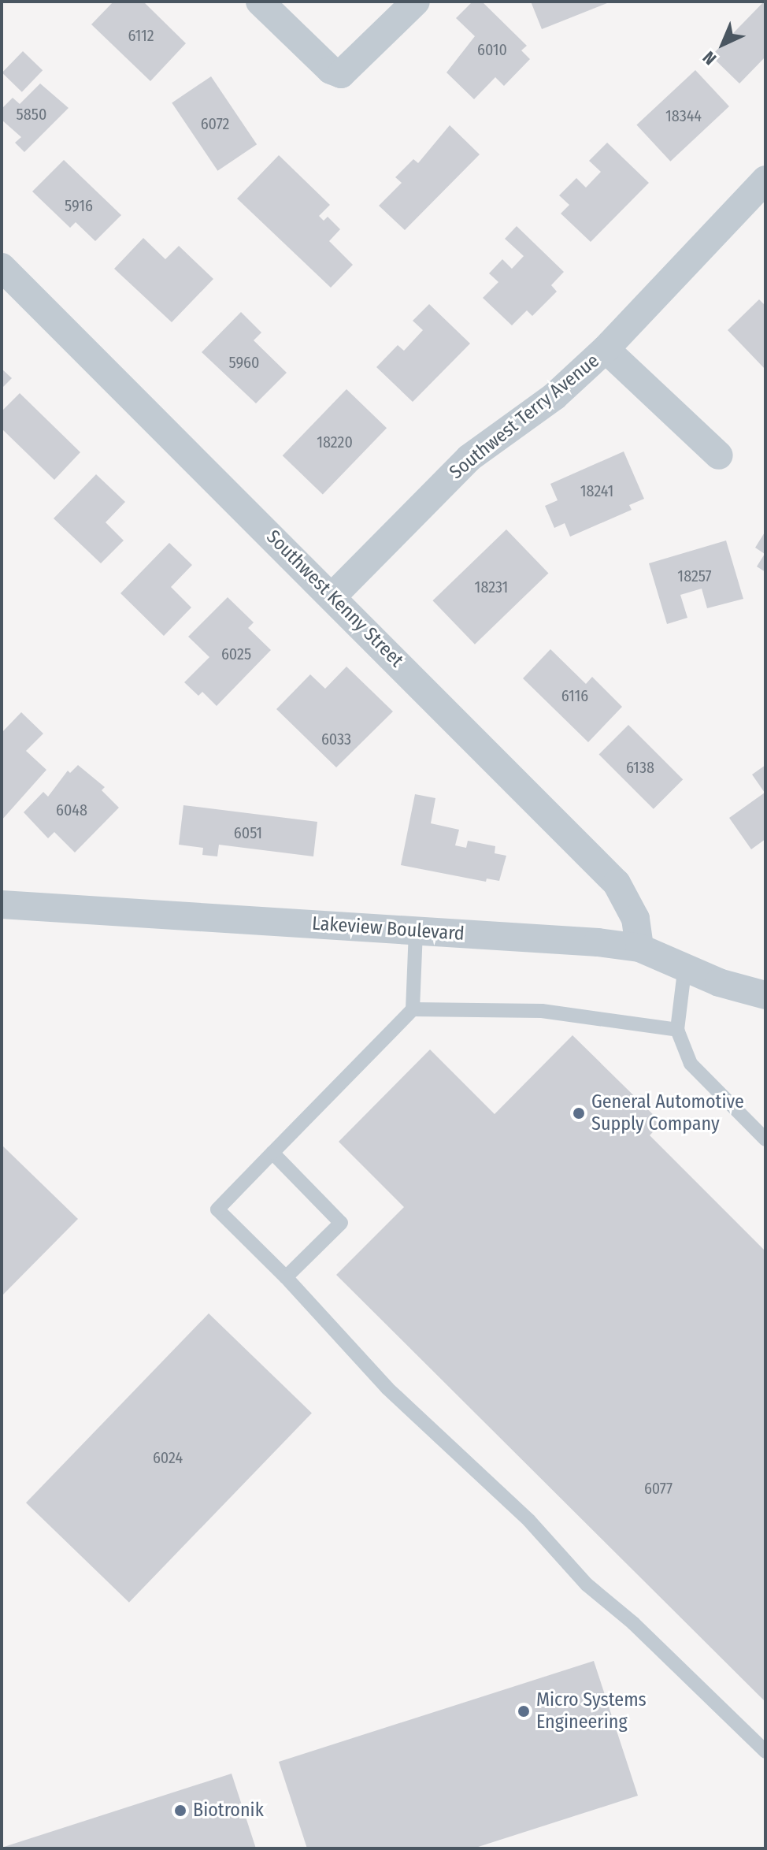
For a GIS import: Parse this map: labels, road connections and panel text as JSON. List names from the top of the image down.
{
  "streets": {
    "street": ["Southwest Terry Avenue", "Southwest Kenny Street", "Lakeview Boulevard"]
  },
  "crossings": [
    ["Southwest Terry Avenue", "Southwest Kenny Street"],
    ["Southwest Kenny Street", "Lakeview Boulevard"]
  ],
  "places": ["General Automotive Supply Company", "Micro Systems Engineering", "Biotronik"],
  "house_numbers": [
    "6112",
    "6010",
    "5850",
    "18344",
    "6072",
    "5916",
    "5960",
    "18220",
    "18241",
    "18257",
    "18231",
    "6025",
    "6116",
    "6033",
    "6138",
    "6048",
    "6051",
    "6024",
    "6077"
  ],
  "north": "bottom left"
}
